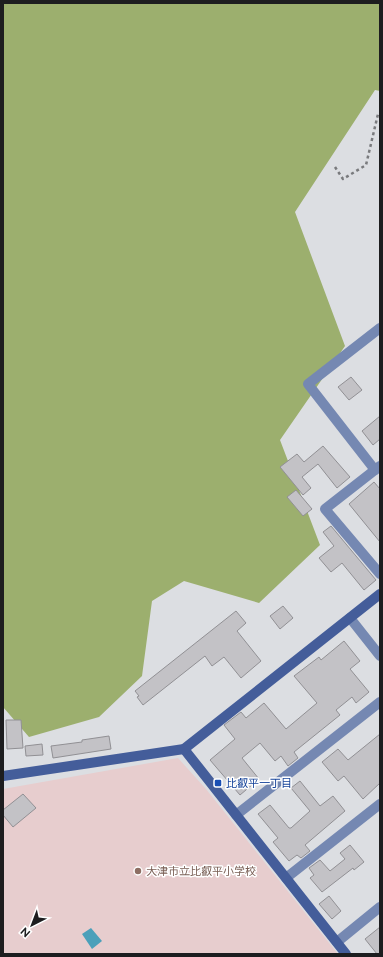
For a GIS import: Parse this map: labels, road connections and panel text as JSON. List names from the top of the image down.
{
  "places": {
    "transit": ["比叡平一丁目"],
    "other": ["大津市立比叡平小学校"]
  },
  "north": "bottom left"
}
